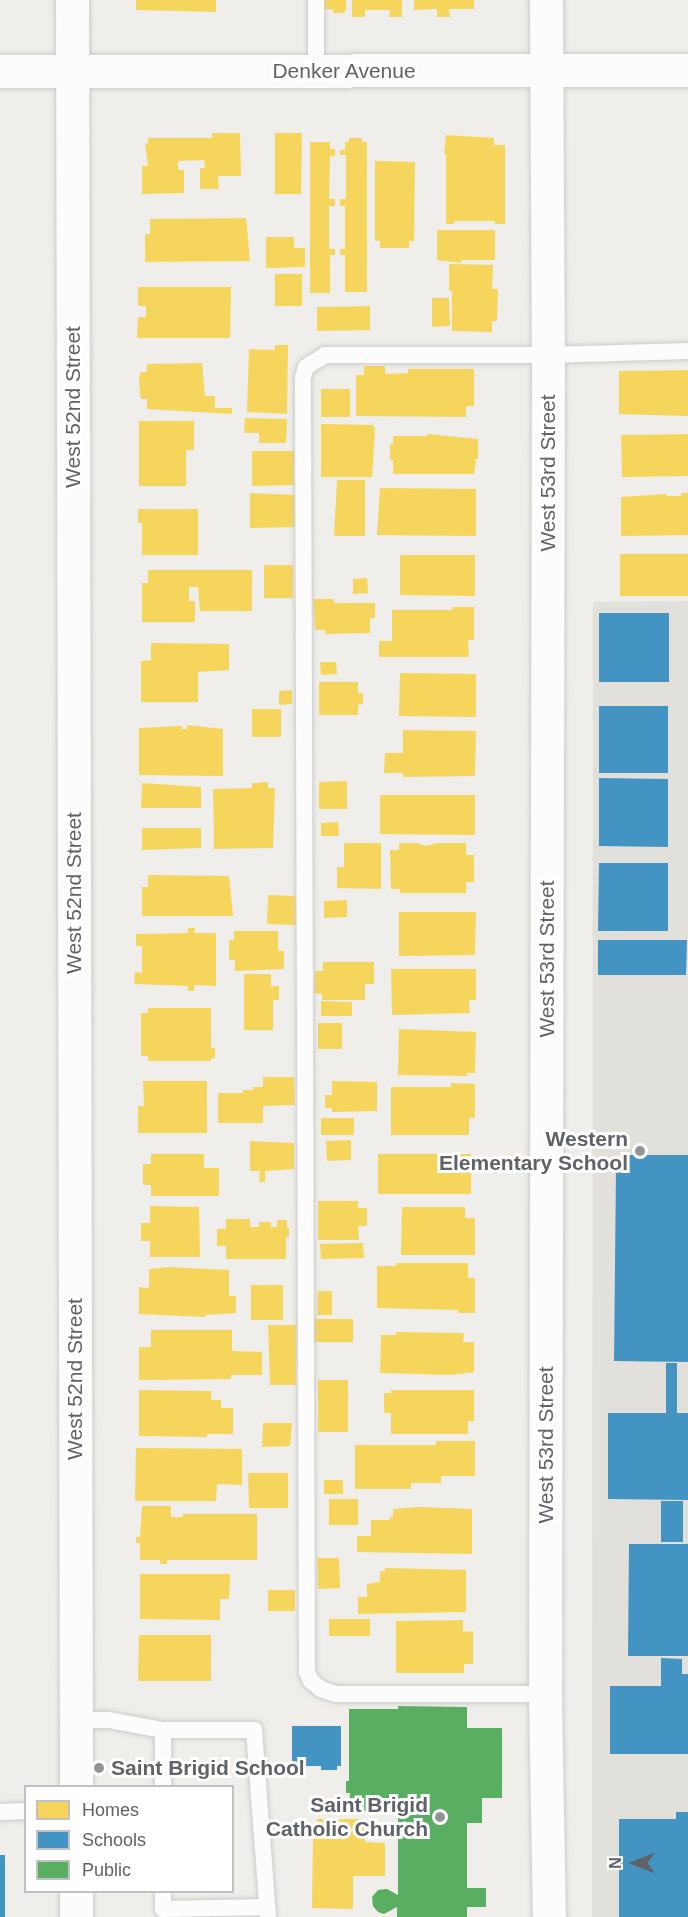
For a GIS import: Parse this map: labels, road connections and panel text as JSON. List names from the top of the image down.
{
  "streets": {
    "street": ["Denker Avenue", "West 52nd Street", "West 53rd Street"]
  },
  "crossings": [
    ["Denker Avenue", "West 52nd Street"],
    ["Denker Avenue", "West 53rd Street"]
  ],
  "places": ["Western Elementary School", "Saint Brigid School", "Saint Brigid Catholic Church"],
  "legend": ["Homes", "Schools", "Public"],
  "north": "left"
}
